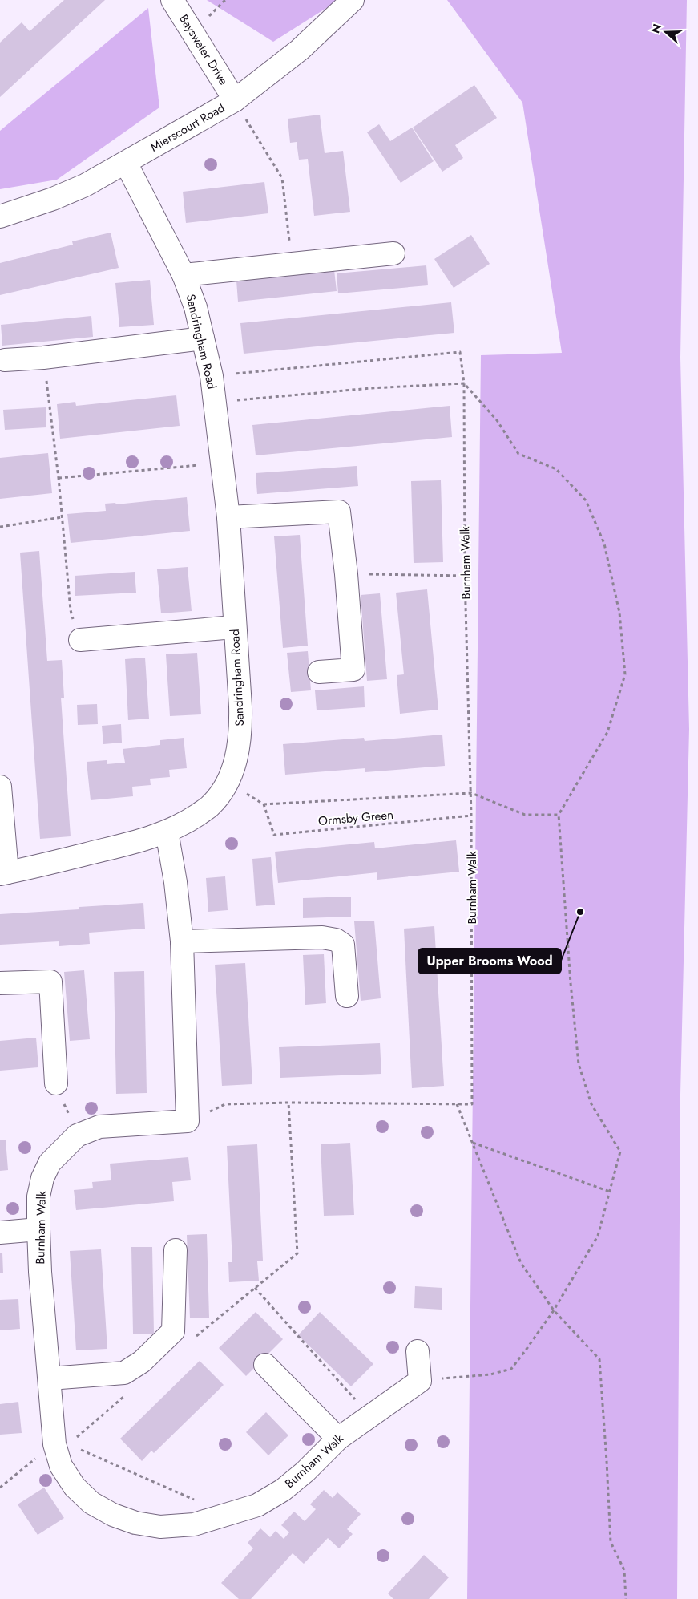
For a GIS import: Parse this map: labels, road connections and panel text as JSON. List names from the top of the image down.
{
  "streets": {
    "street": [
      "Bayswater Drive",
      "Mierscourt Road",
      "Sandringham Road",
      "Burnham Walk"
    ],
    "path": ["Ormsby Green"]
  },
  "crossings": [
    ["Bayswater Drive", "Mierscourt Road"],
    ["Mierscourt Road", "Sandringham Road"],
    ["Sandringham Road", "Burnham Walk"],
    ["Burnham Walk", "Ormsby Green"]
  ],
  "places": ["Upper Brooms Wood"],
  "north": "left"
}
